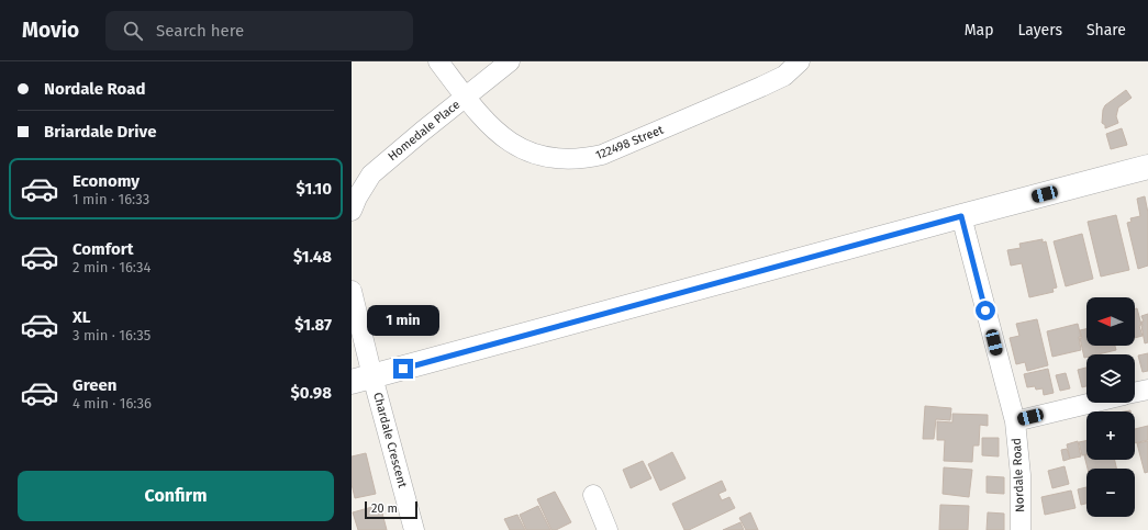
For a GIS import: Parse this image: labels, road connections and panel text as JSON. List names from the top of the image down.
{
  "streets": {
    "street": [
      "Homedale Place",
      "122498 Street",
      "Chardale Crescent",
      "Nordale Road"
    ]
  },
  "crossings": [
    ["Homedale Place", "122498 Street"]
  ],
  "scale_bar": "20 m",
  "north": "left",
  "page": {
    "header": "Movio",
    "search": "Search here",
    "nav": ["Map", "Layers", "Share"],
    "banner": ["Nordale Road", "Briardale Drive"],
    "list": [
      {
        "name": "Economy",
        "note": "1 min · 16:33",
        "value": "$1.10"
      },
      {
        "name": "Comfort",
        "note": "2 min · 16:34",
        "value": "$1.48"
      },
      {
        "name": "XL",
        "note": "3 min · 16:35",
        "value": "$1.87"
      },
      {
        "name": "Green",
        "note": "4 min · 16:36",
        "value": "$0.98"
      }
    ],
    "map_buttons": ["+", "−"],
    "bubble": "1 min",
    "buttons": "Confirm",
    "scale": "20 m"
  }
}
